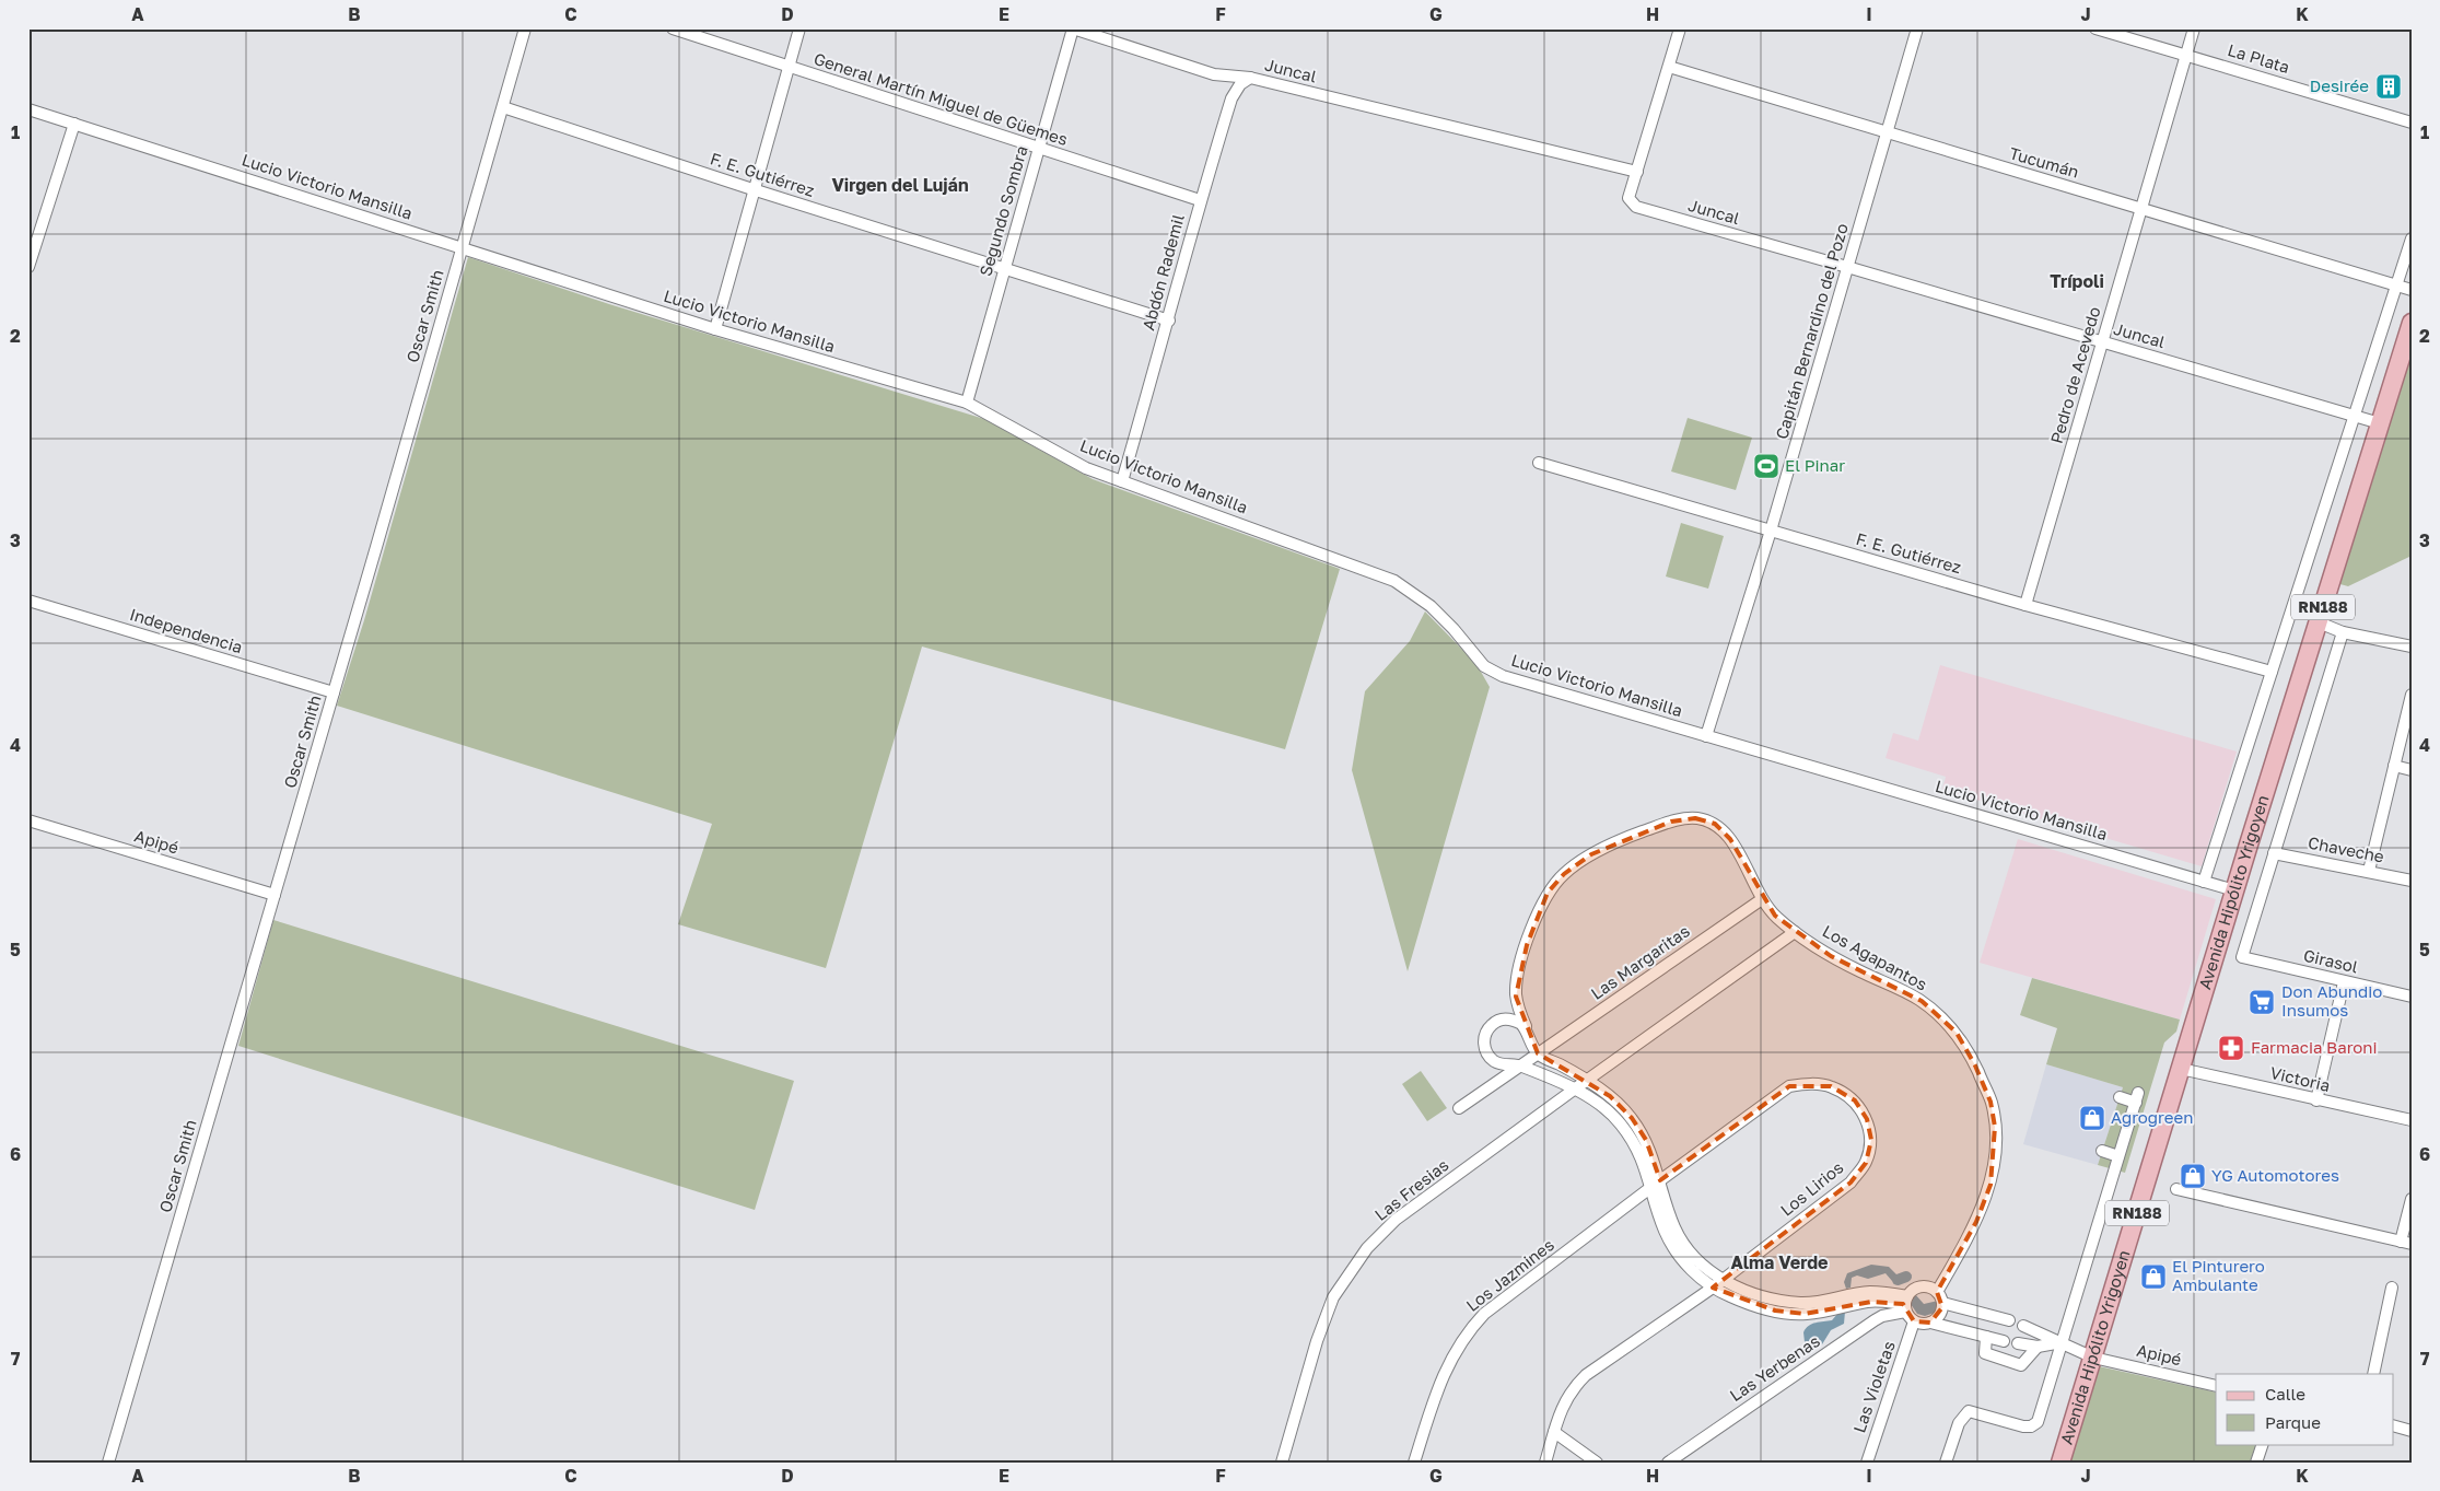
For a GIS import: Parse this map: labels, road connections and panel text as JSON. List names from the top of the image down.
{
  "streets": {
    "main road": ["RN188", "Avenida Hipólito Yrigoyen"],
    "street": [
      "La Plata",
      "Juncal",
      "General Martín Miguel de Güemes",
      "Tucumán",
      "F. E. Gutiérrez",
      "Lucio Victorio Mansilla",
      "Segundo Sombra",
      "Abdón Rademil",
      "Oscar Smith",
      "Capitán Bernardino del Pozo",
      "Pedro de Acevedo",
      "Independencia",
      "Apipé",
      "Chaveche",
      "Los Agapantos",
      "Girasol",
      "Las Margaritas",
      "Victoria",
      "Los Lirios",
      "Las Fresias",
      "Los Jazmines",
      "Las Yerbenas",
      "Las Violetas"
    ]
  },
  "crossings": [
    ["La Plata", "Pedro de Acevedo"],
    ["Juncal", "Segundo Sombra"],
    ["Juncal", "Abdón Rademil"],
    ["Juncal", "Capitán Bernardino del Pozo"],
    ["Juncal", "Pedro de Acevedo"],
    ["Juncal", "Avenida Hipólito Yrigoyen"],
    ["General Martín Miguel de Güemes", "Segundo Sombra"],
    ["General Martín Miguel de Güemes", "Abdón Rademil"],
    ["Tucumán", "Capitán Bernardino del Pozo"],
    ["Tucumán", "Pedro de Acevedo"],
    ["F. E. Gutiérrez", "Segundo Sombra"],
    ["F. E. Gutiérrez", "Abdón Rademil"],
    ["F. E. Gutiérrez", "Oscar Smith"],
    ["F. E. Gutiérrez", "Capitán Bernardino del Pozo"],
    ["F. E. Gutiérrez", "Pedro de Acevedo"],
    ["Lucio Victorio Mansilla", "Segundo Sombra"],
    ["Lucio Victorio Mansilla", "Abdón Rademil"],
    ["Lucio Victorio Mansilla", "Oscar Smith"],
    ["Lucio Victorio Mansilla", "Capitán Bernardino del Pozo"],
    ["Lucio Victorio Mansilla", "Avenida Hipólito Yrigoyen"],
    ["Oscar Smith", "Independencia"],
    ["Oscar Smith", "Apipé"],
    ["Apipé", "Avenida Hipólito Yrigoyen"],
    ["Chaveche", "Avenida Hipólito Yrigoyen"],
    ["Avenida Hipólito Yrigoyen", "Girasol"],
    ["Avenida Hipólito Yrigoyen", "Victoria"],
    ["Los Agapantos", "Las Margaritas"],
    ["Los Agapantos", "Las Yerbenas"],
    ["Los Agapantos", "Las Violetas"],
    ["Los Lirios", "Los Jazmines"],
    ["Las Yerbenas", "Las Violetas"]
  ],
  "districts": ["Virgen del Luján", "Trípoli", "Alma Verde"],
  "places": {
    "building": ["Desirée"],
    "sports": ["El Pinar"],
    "supermarket": ["Don Abundio Insumos"],
    "pharmacy": ["Farmacia Baroni"],
    "shop": ["Agrogreen", "YG Automotores", "El Pinturero Ambulante"]
  },
  "legend": ["Calle", "Parque"],
  "grid": {
    "columns": [
      "A",
      "B",
      "C",
      "D",
      "E",
      "F",
      "G",
      "H",
      "I",
      "J",
      "K"
    ],
    "rows": [
      "1",
      "2",
      "3",
      "4",
      "5",
      "6",
      "7"
    ]
  }
}
